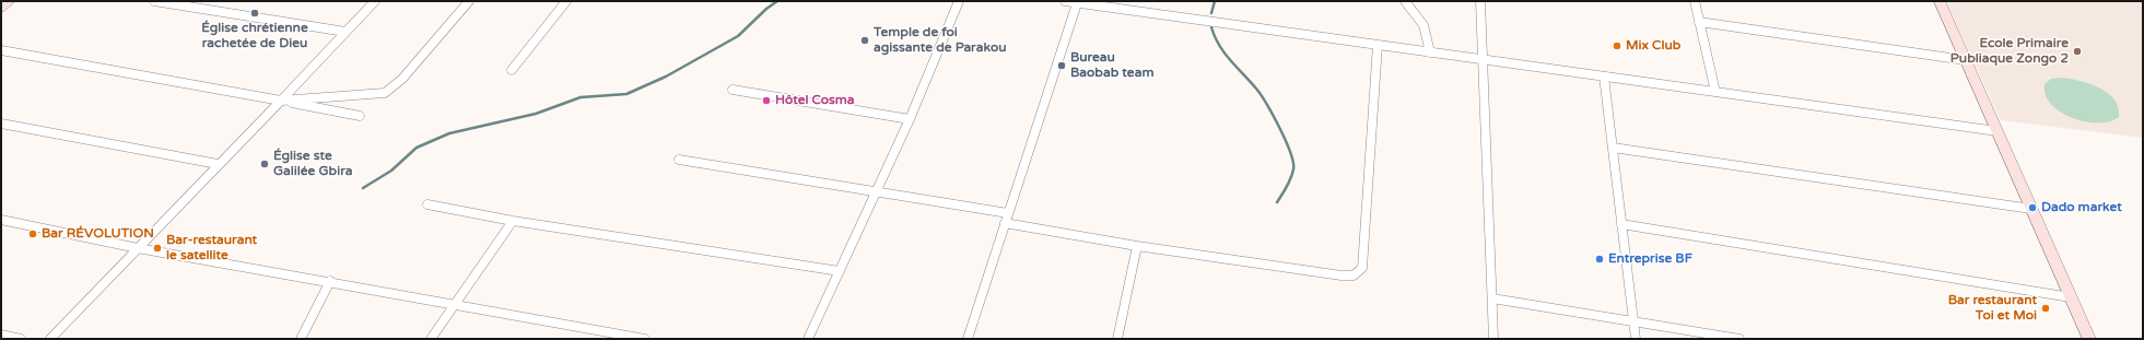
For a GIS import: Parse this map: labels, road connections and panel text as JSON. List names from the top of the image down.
{
  "places": [
    "Église chrétienne rachetée de Dieu",
    "Temple de foi agissante de Parakou",
    "Mix Club",
    "Ecole Primaire Publiaque Zongo 2",
    "Bureau Baobab team",
    "Hôtel Cosma",
    "Église ste Galilée Gbira",
    "Dado market",
    "Bar RÉVOLUTION",
    "Bar-restaurant le satellite",
    "Entreprise BF",
    "Bar restaurant Toi et Moi"
  ]
}
